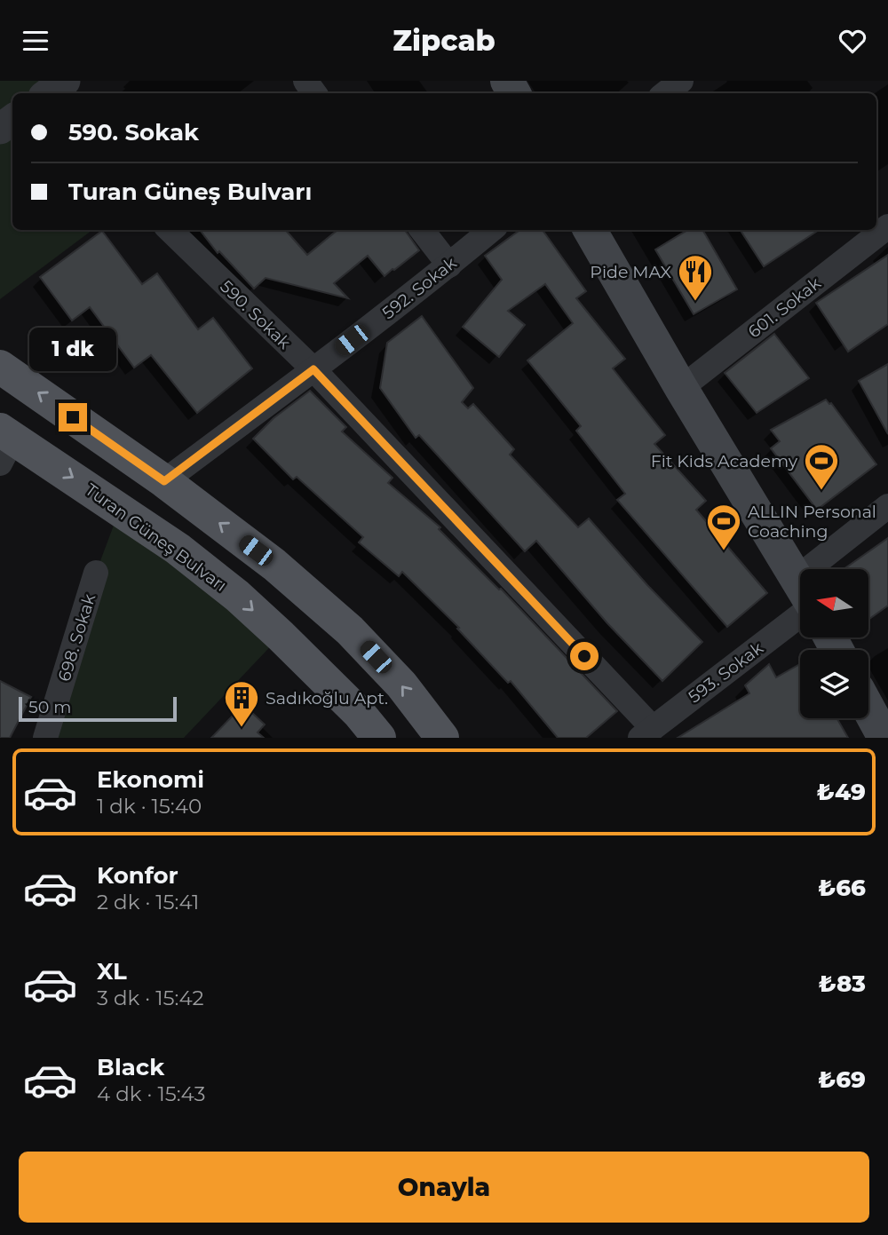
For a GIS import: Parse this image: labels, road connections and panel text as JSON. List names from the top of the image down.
{
  "streets": {
    "main road": ["Turan Güneş Bulvarı"],
    "street": [
      "592. Sokak",
      "601. Sokak",
      "590. Sokak",
      "698. Sokak",
      "593. Sokak"
    ]
  },
  "crossings": [
    ["592. Sokak", "590. Sokak"],
    ["590. Sokak", "593. Sokak"]
  ],
  "places": {
    "restaurant": ["Pide MAX"],
    "sports": ["Fit Kids Academy", "ALLIN Personal Coaching"],
    "building": ["Sadıkoğlu Apt."]
  },
  "scale_bar": "50 m",
  "north": "left",
  "page": {
    "header": "Zipcab",
    "banner": ["590. Sokak", "Turan Güneş Bulvarı"],
    "bubble": "1 dk",
    "scale": "50 m",
    "list": [
      {
        "name": "Ekonomi",
        "note": "1 dk · 15:40",
        "value": "₺49"
      },
      {
        "name": "Konfor",
        "note": "2 dk · 15:41",
        "value": "₺66"
      },
      {
        "name": "XL",
        "note": "3 dk · 15:42",
        "value": "₺83"
      },
      {
        "name": "Black",
        "note": "4 dk · 15:43",
        "value": "₺69"
      }
    ],
    "buttons": "Onayla"
  }
}
